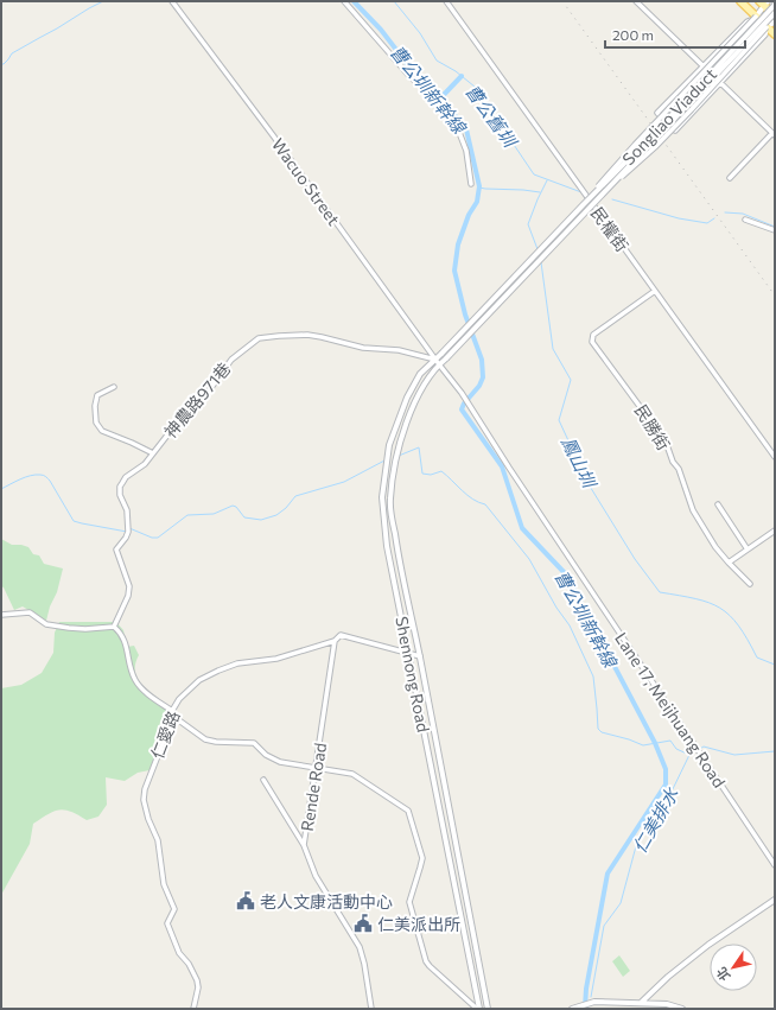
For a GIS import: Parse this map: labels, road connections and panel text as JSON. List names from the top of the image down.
{
  "streets": {
    "street": [
      "Songliao Viaduct",
      "Wacuo Street",
      "民權街",
      "神農路971巷",
      "民勝街",
      "Shennong Road",
      "Lane 17, Meijhuang Road",
      "仁愛路",
      "Rende Road"
    ]
  },
  "crossings": [
    ["Songliao Viaduct", "Shennong Road"],
    ["Wacuo Street", "神農路971巷"],
    ["Wacuo Street", "Shennong Road"],
    ["Wacuo Street", "Lane 17, Meijhuang Road"],
    ["民權街", "民勝街"],
    ["神農路971巷", "Shennong Road"],
    ["神農路971巷", "Lane 17, Meijhuang Road"],
    ["Shennong Road", "Lane 17, Meijhuang Road"],
    ["仁愛路", "Rende Road"]
  ],
  "water": [
    "曹公圳新幹線",
    "曹公舊圳",
    "鳳山圳",
    "仁美排水"
  ],
  "places": {
    "public building": ["老人文康活動中心", "仁美派出所"]
  },
  "scale_bar": "200 m",
  "north": "bottom left"
}
